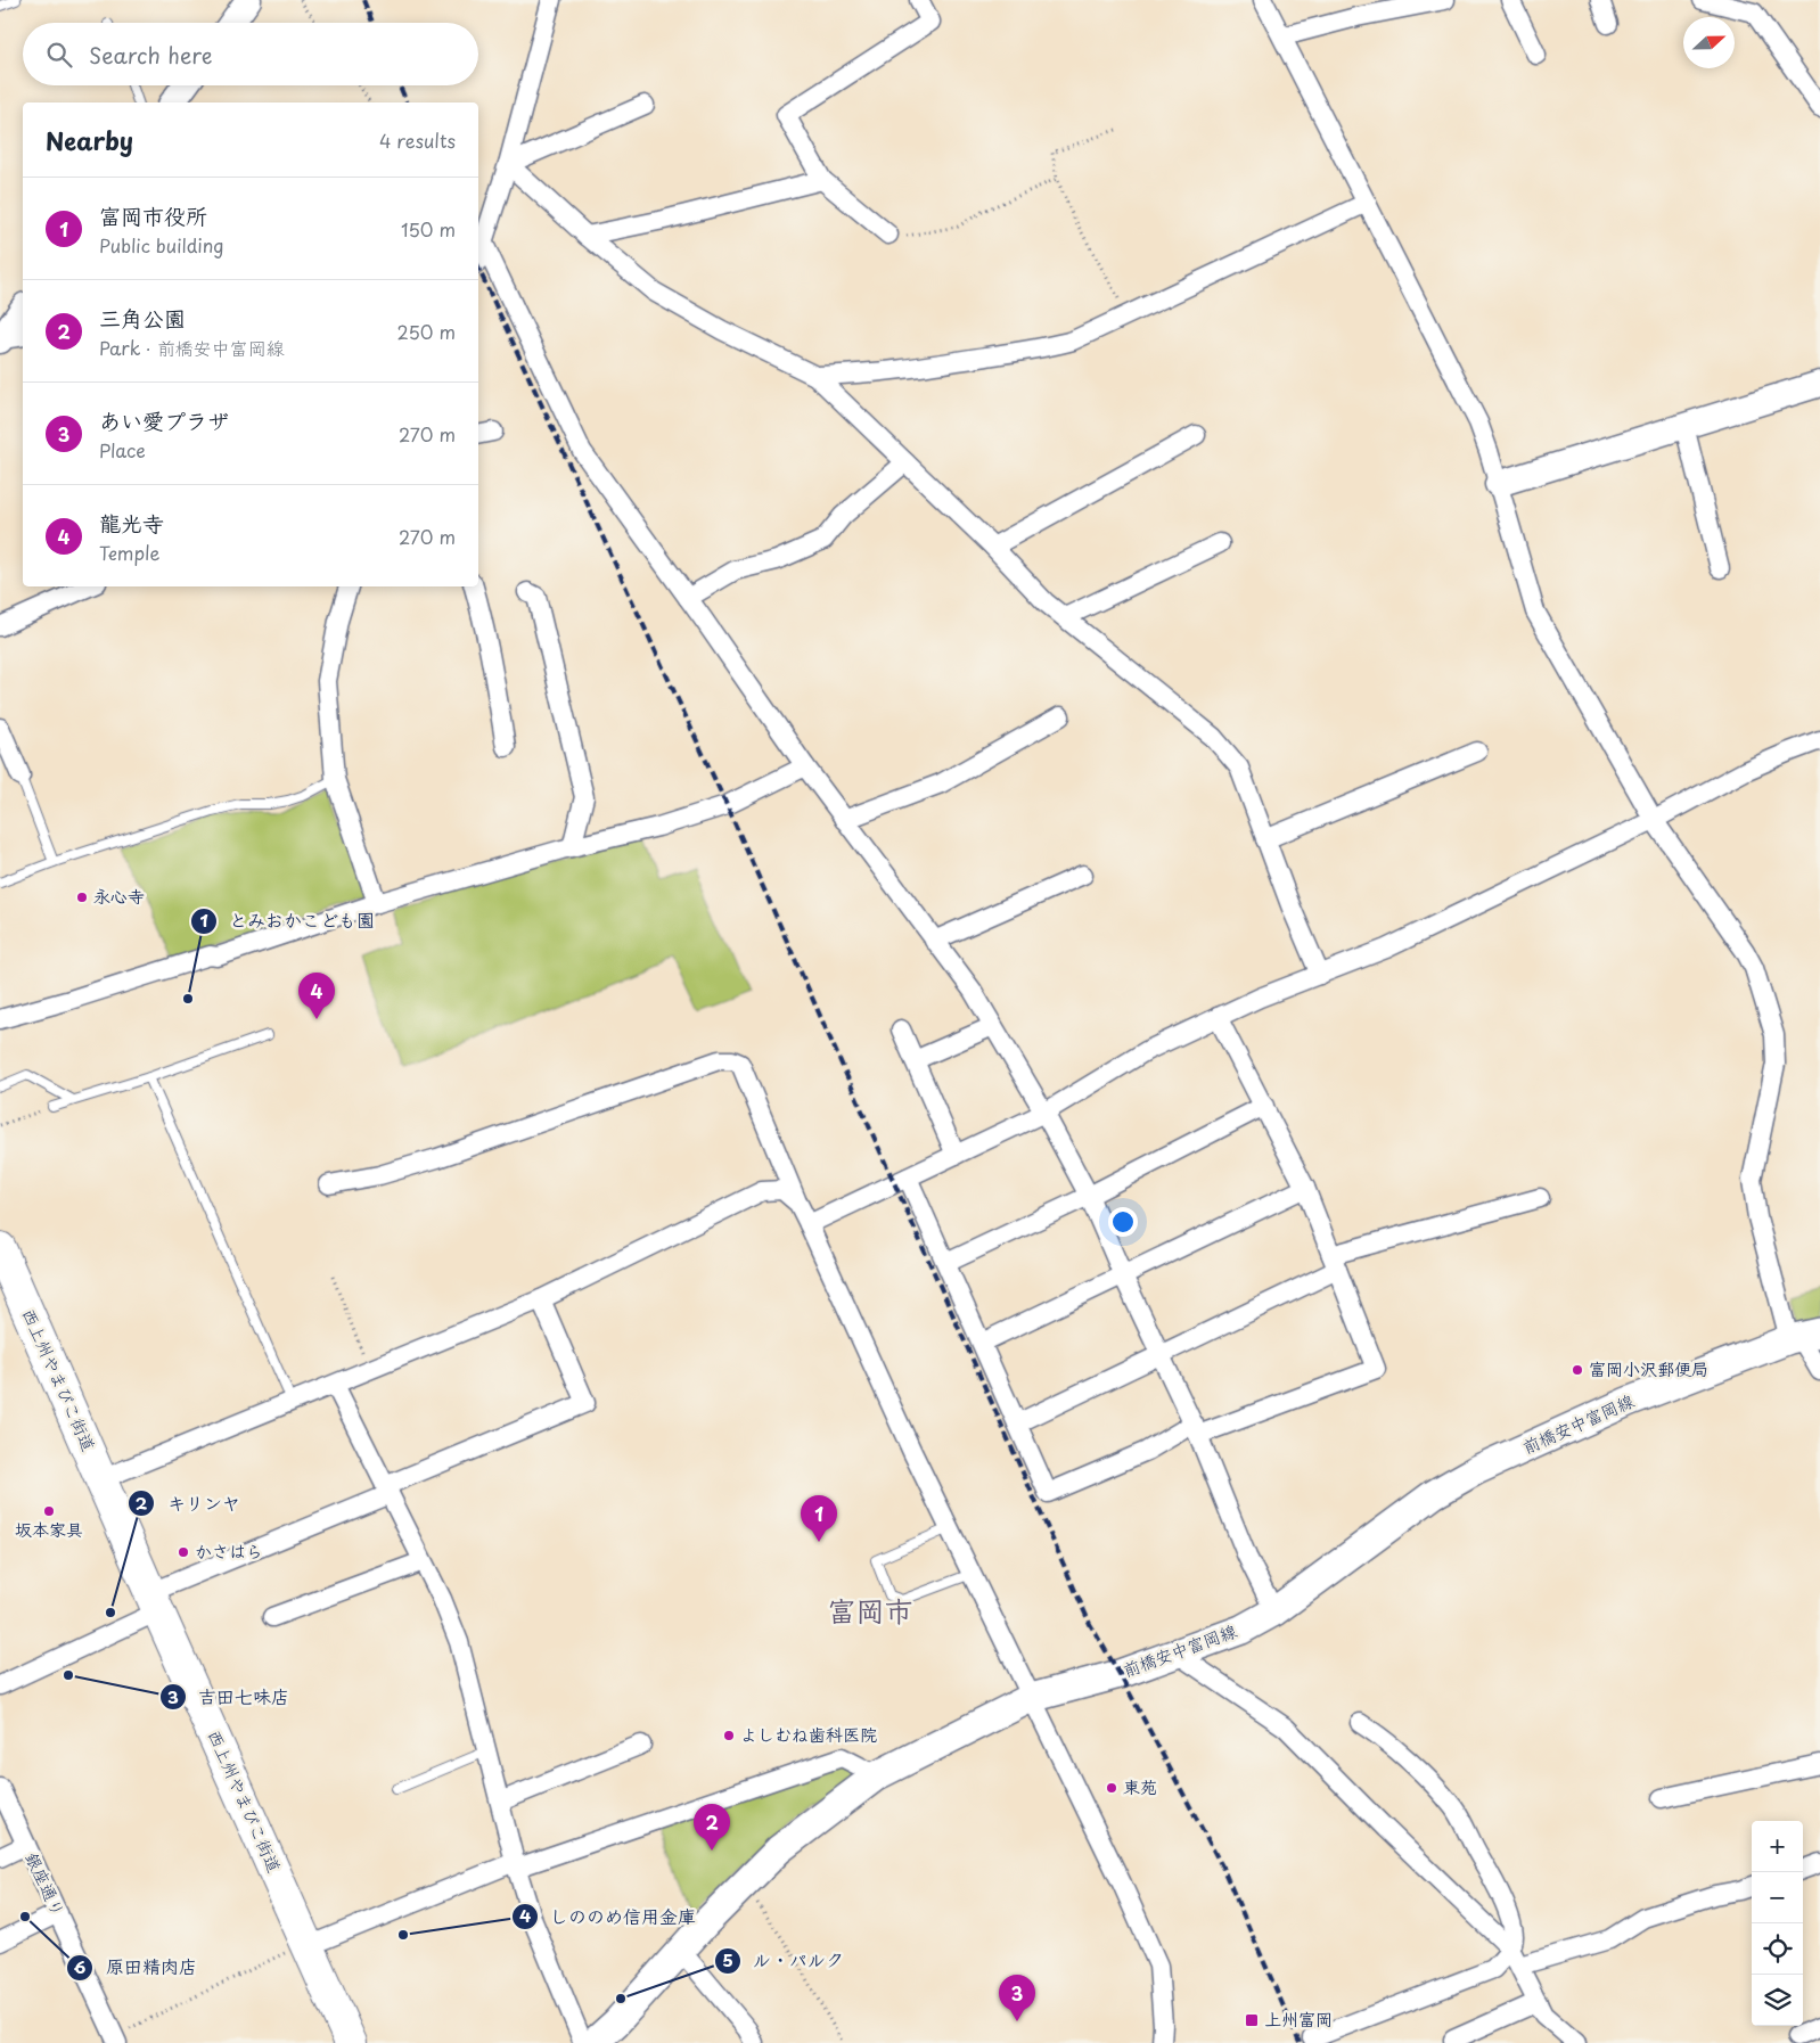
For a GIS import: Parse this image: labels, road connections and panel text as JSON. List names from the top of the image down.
{
  "streets": {
    "highway": ["西上州やまびこ街道"],
    "main road": ["前橋安中富岡線"],
    "street": ["銀座通り"]
  },
  "districts": ["富岡市"],
  "places": {
    "other": [
      "永心寺",
      "とみおかこども園",
      "富岡小沢郵便局",
      "坂本家具",
      "かさはら",
      "キリンヤ",
      "吉田七味店",
      "よしむね歯科医院",
      "東苑",
      "原田精肉店",
      "しののめ信用金庫",
      "ル・パルク"
    ],
    "transit": ["上州富岡"]
  },
  "north": "right",
  "page": {
    "search": "Search here",
    "heading": ["Nearby", "4 results"],
    "list": [
      {
        "mark": "1",
        "name": "富岡市役所",
        "note": "Public building",
        "value": "150 m"
      },
      {
        "mark": "2",
        "name": "三角公園",
        "note": "Park · 前橋安中富岡線",
        "value": "250 m"
      },
      {
        "mark": "3",
        "name": "あい愛プラザ",
        "note": "Place",
        "value": "270 m"
      },
      {
        "mark": "4",
        "name": "龍光寺",
        "note": "Temple",
        "value": "270 m"
      }
    ],
    "pins": [
      "4",
      "1",
      "2",
      "3"
    ],
    "map_buttons": ["+", "−"]
  }
}
